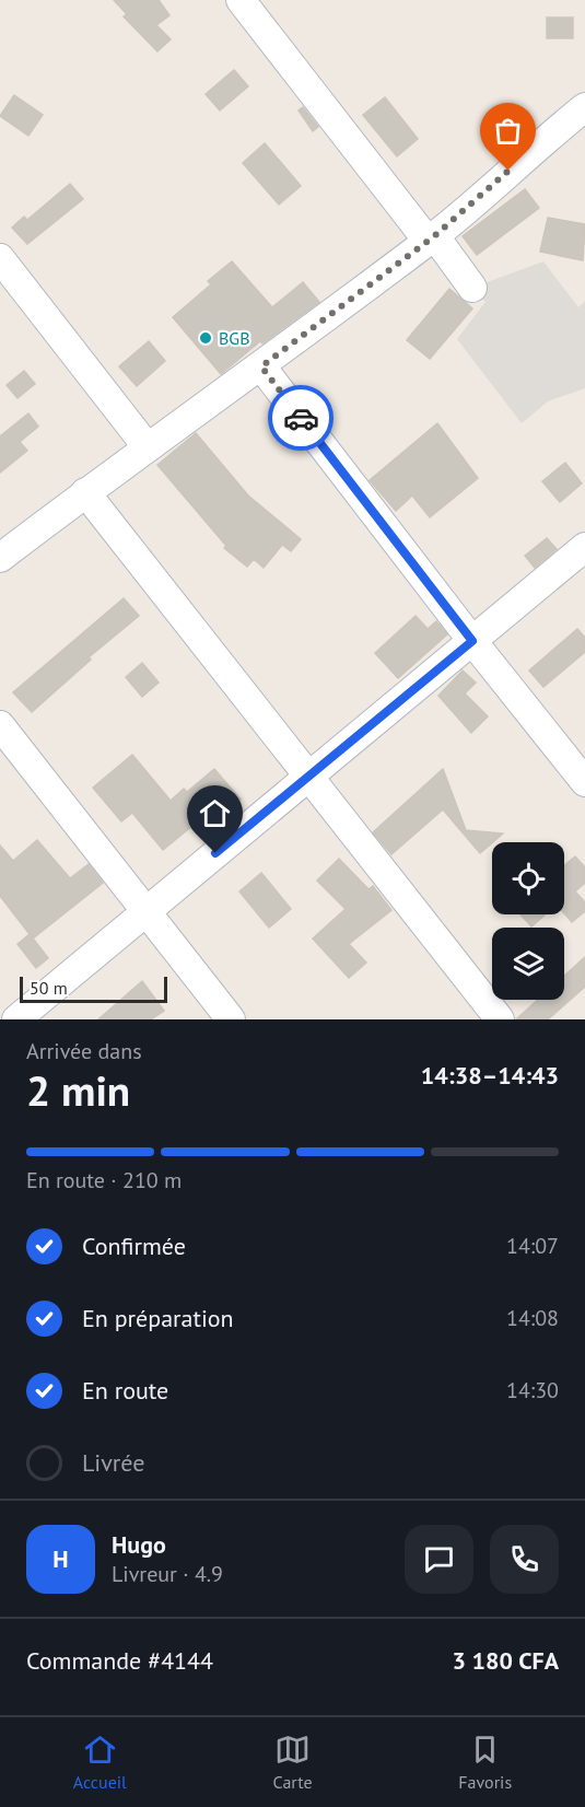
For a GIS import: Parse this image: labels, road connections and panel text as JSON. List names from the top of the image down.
{
  "places": ["BGB"],
  "scale_bar": "50 m",
  "page": {
    "scale": "50 m",
    "heading": ["2 min", "Arrivée dans", "14:38–14:43"],
    "panel": [
      "Hugo",
      "Livreur · 4.9",
      "Commande #4144",
      "3 180 CFA"
    ],
    "bar": "En route · 210 m",
    "list": [
      ["Confirmée", "14:07"],
      ["En préparation", "14:08"],
      ["En route", "14:30"],
      "Livrée"
    ],
    "round": "H",
    "tabs": ["Accueil", "Carte", "Favoris"]
  }
}
